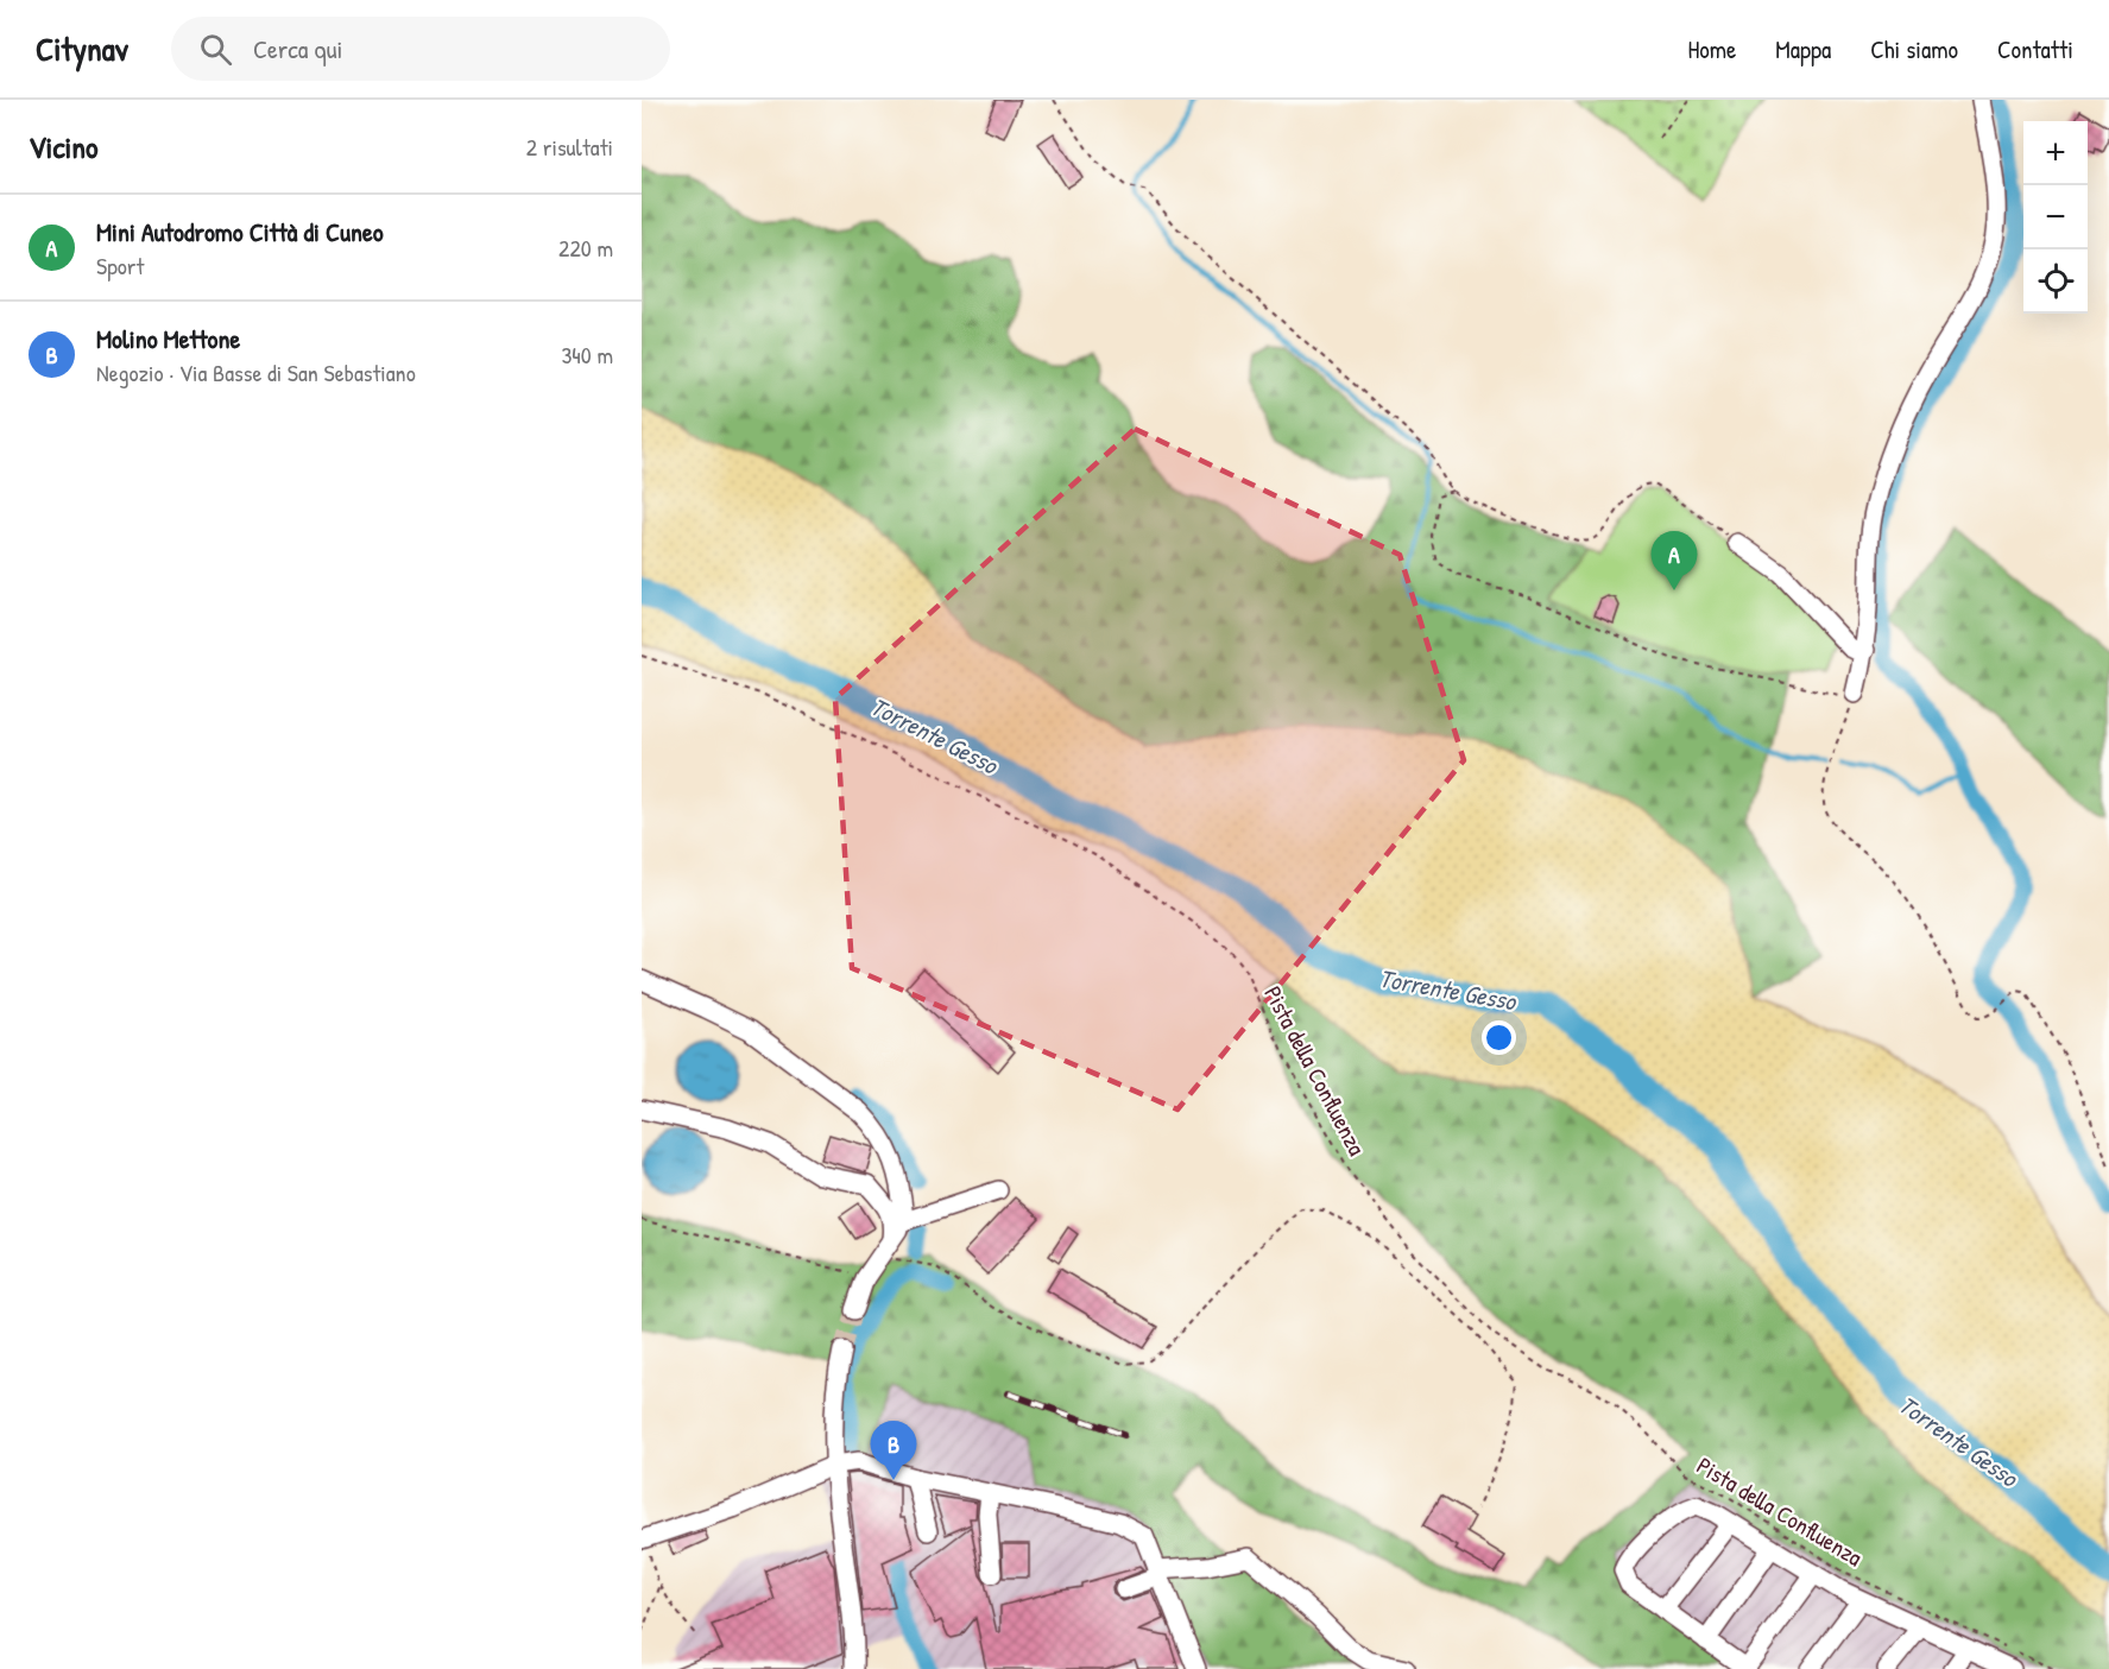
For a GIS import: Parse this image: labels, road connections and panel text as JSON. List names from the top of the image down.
{
  "streets": {
    "path": ["Pista della Confluenza"]
  },
  "water": ["Torrente Gesso"],
  "page": {
    "header": "Citynav",
    "search": "Cerca qui",
    "nav": [
      "Home",
      "Mappa",
      "Chi siamo",
      "Contatti"
    ],
    "heading": ["Vicino", "2 risultati"],
    "map_buttons": ["+", "−"],
    "list": [
      {
        "mark": "A",
        "name": "Mini Autodromo Città di Cuneo",
        "note": "Sport",
        "value": "220 m"
      },
      {
        "mark": "B",
        "name": "Molino Mettone",
        "note": "Negozio · Via Basse di San Sebastiano",
        "value": "340 m"
      }
    ],
    "pins": ["A", "B"]
  }
}
